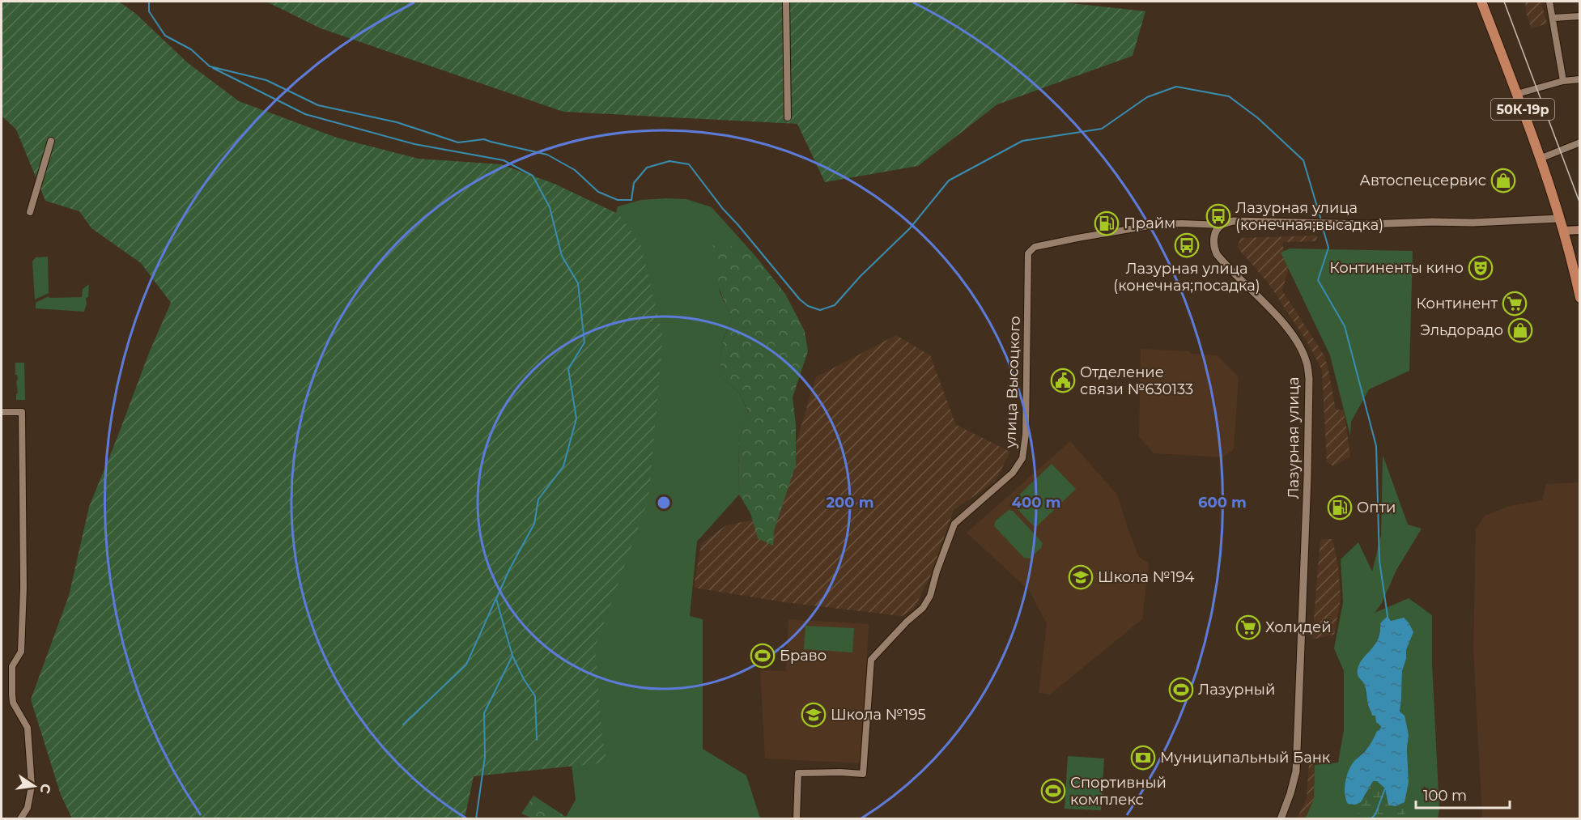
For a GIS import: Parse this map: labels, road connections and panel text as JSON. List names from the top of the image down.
{
  "streets": {
    "main road": ["50К-19р"],
    "street": ["улица Высоцкого", "Лазурная улица"]
  },
  "crossings": [
    ["улица Высоцкого", "Лазурная улица"]
  ],
  "places": {
    "shop": ["Автоспецсервис", "Эльдорадо"],
    "bus stop": ["Лазурная улица (конечная;высадка)", "Лазурная улица (конечная;посадка)"],
    "fuel station": ["Прайм", "Опти"],
    "theatre": ["Континенты кино"],
    "supermarket": ["Континент", "Холидей"],
    "public building": ["Отделение связи №630133"],
    "school or university": ["Школа №194", "Школа №195"],
    "sports": ["Браво", "Лазурный", "Спортивный комплекс"],
    "bank": ["Муниципальный Банк"]
  },
  "scale_bar": "100 m",
  "north": "right",
  "rings": ["200 m", "400 m", "600 m"]
}
